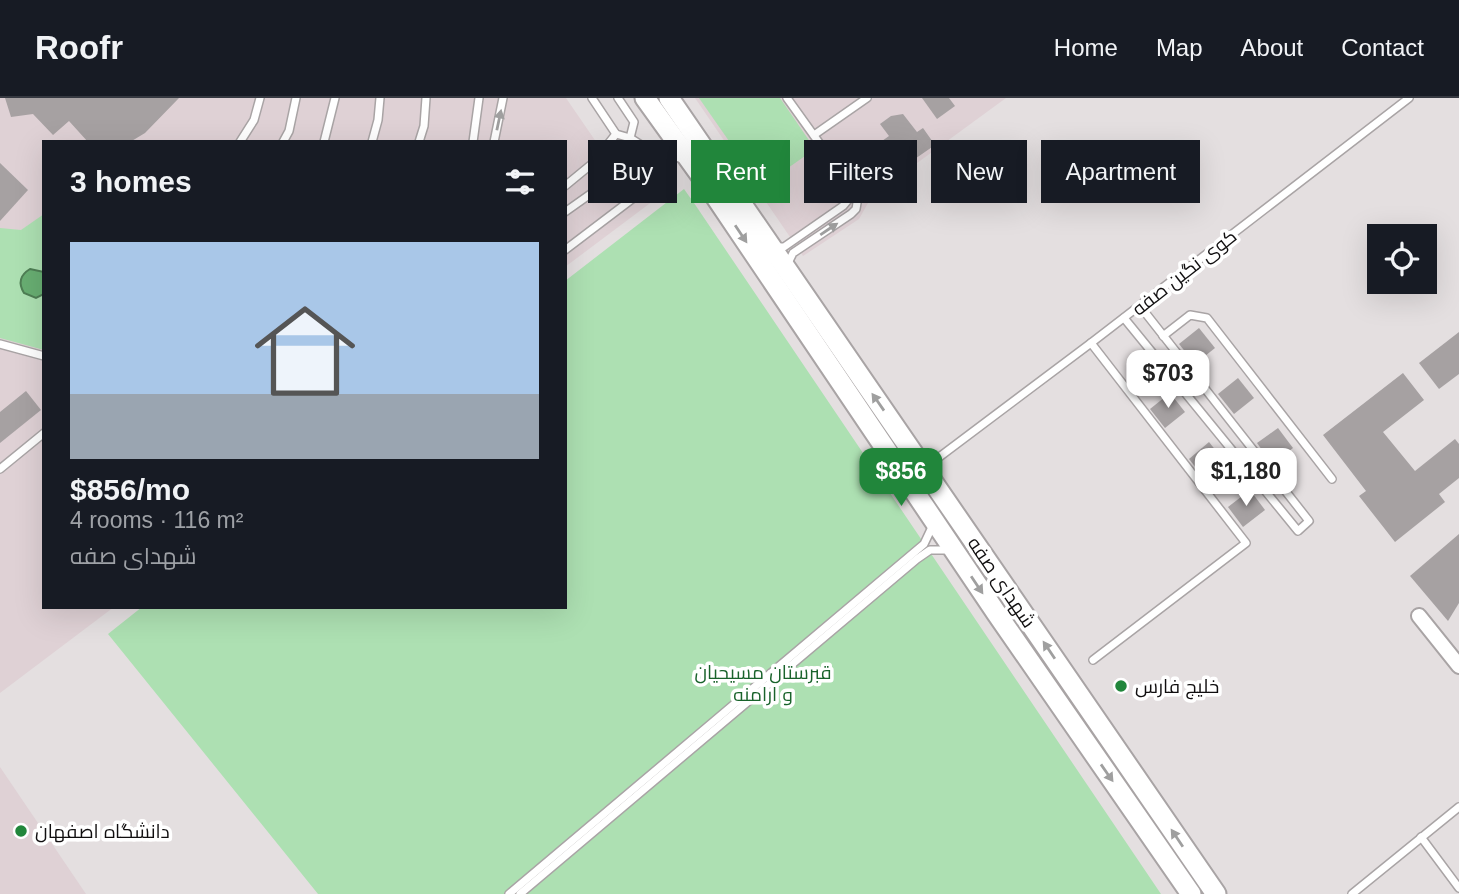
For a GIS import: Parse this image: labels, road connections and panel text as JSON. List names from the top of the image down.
{
  "streets": {
    "main road": ["شهدای صفه"],
    "lane": ["کوی نگین صفه"]
  },
  "crossings": [
    ["کوی نگین صفه", "شهدای صفه"]
  ],
  "parks": ["قبرستان مسیحیان و ارامنه"],
  "places": ["خلیج فارس", "دانشگاه اصفهان"],
  "page": {
    "header": "Roofr",
    "nav": [
      "Home",
      "Map",
      "About",
      "Contact"
    ],
    "chip": [
      "Buy",
      "Rent",
      "Filters",
      "New",
      "Apartment"
    ],
    "heading": "3 homes",
    "list": [
      {
        "name": "$856/mo",
        "note": "4 rooms · 116 m² · شهدای صفه"
      }
    ],
    "price": ["$703", "$856", "$1,180"]
  }
}
